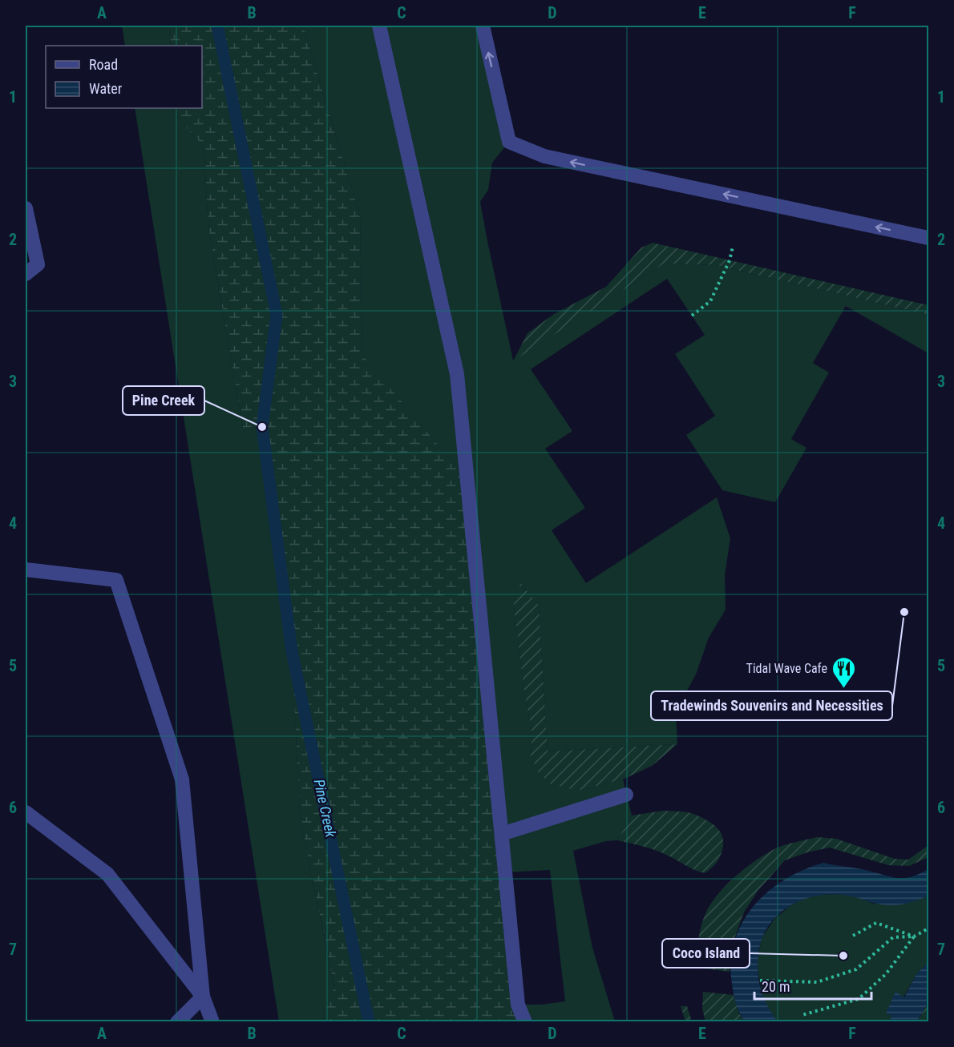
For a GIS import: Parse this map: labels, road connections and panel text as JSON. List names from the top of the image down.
{
  "water": ["Pine Creek"],
  "places": {
    "other": ["Pine Creek", "Tradewinds Souvenirs and Necessities", "Coco Island"],
    "restaurant": ["Tidal Wave Cafe"]
  },
  "legend": ["Road", "Water"],
  "scale_bar": "20 m",
  "grid": {
    "columns": [
      "A",
      "B",
      "C",
      "D",
      "E",
      "F"
    ],
    "rows": [
      "1",
      "2",
      "3",
      "4",
      "5",
      "6",
      "7"
    ]
  }
}
